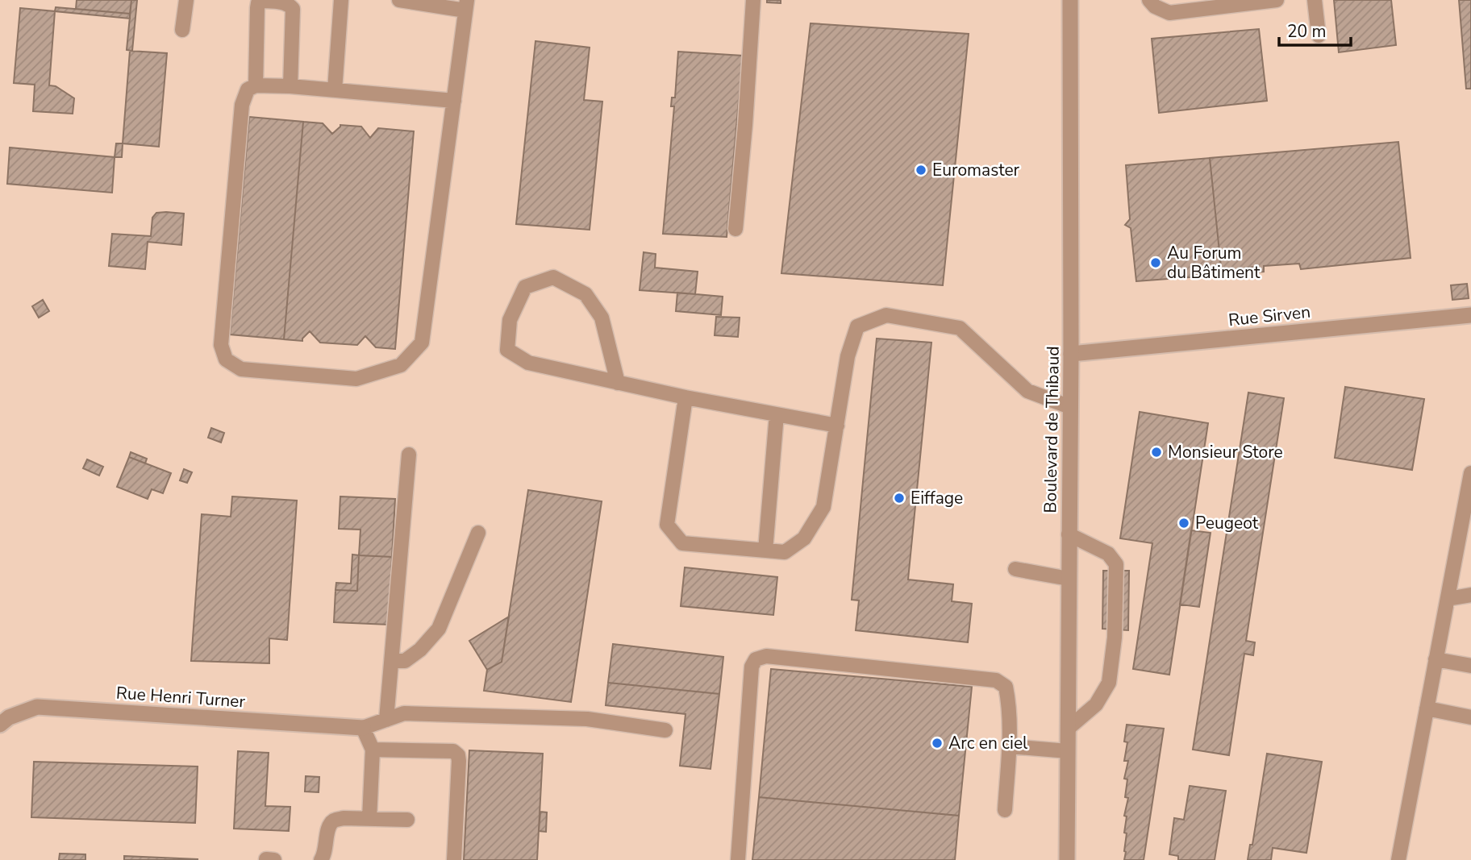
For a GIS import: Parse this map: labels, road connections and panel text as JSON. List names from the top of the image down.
{
  "streets": {
    "street": ["Rue Sirven", "Boulevard de Thibaud", "Rue Henri Turner"]
  },
  "crossings": [
    ["Rue Sirven", "Boulevard de Thibaud"]
  ],
  "places": [
    "Euromaster",
    "Au Forum du Bâtiment",
    "Monsieur Store",
    "Eiffage",
    "Peugeot",
    "Arc en ciel"
  ],
  "scale_bar": "20 m"
}
